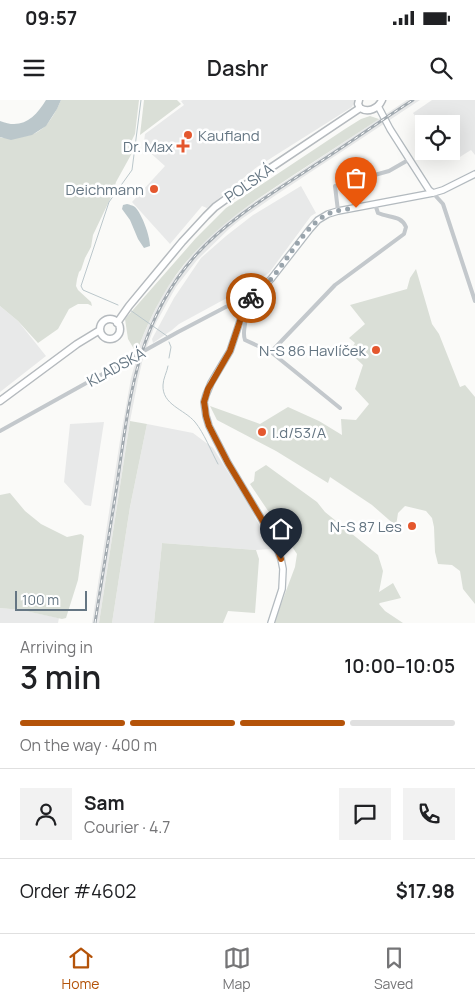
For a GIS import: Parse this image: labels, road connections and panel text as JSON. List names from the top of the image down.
{
  "streets": {
    "main road": ["POLSKÁ", "KLADSKÁ"]
  },
  "places": {
    "other": [
      "Kaufland",
      "Deichmann",
      "N-S 86 Havlíček",
      "I.d/53/A",
      "N-S 87 Les"
    ],
    "health": ["Dr. Max"]
  },
  "scale_bar": "100 m",
  "page": {
    "status": "09:57",
    "header": "Dashr",
    "scale": "100 m",
    "heading": ["3 min", "Arriving in", "10:00–10:05"],
    "panel": [
      "Sam",
      "Courier · 4.7",
      "Order #4602",
      "$17.98"
    ],
    "bar": "On the way · 400 m",
    "tabs": ["Home", "Map", "Saved"]
  }
}
